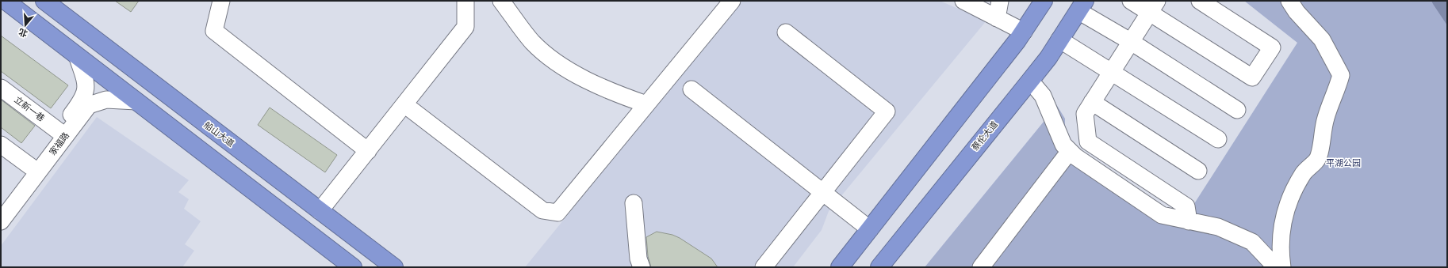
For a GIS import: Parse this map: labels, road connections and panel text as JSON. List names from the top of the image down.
{
  "streets": {
    "highway": ["船山大道", "蔡伦大道"],
    "street": ["立新一巷", "家福路"]
  },
  "crossings": [
    ["立新一巷", "家福路"]
  ],
  "parks": ["平湖公园"],
  "north": "bottom"
}
